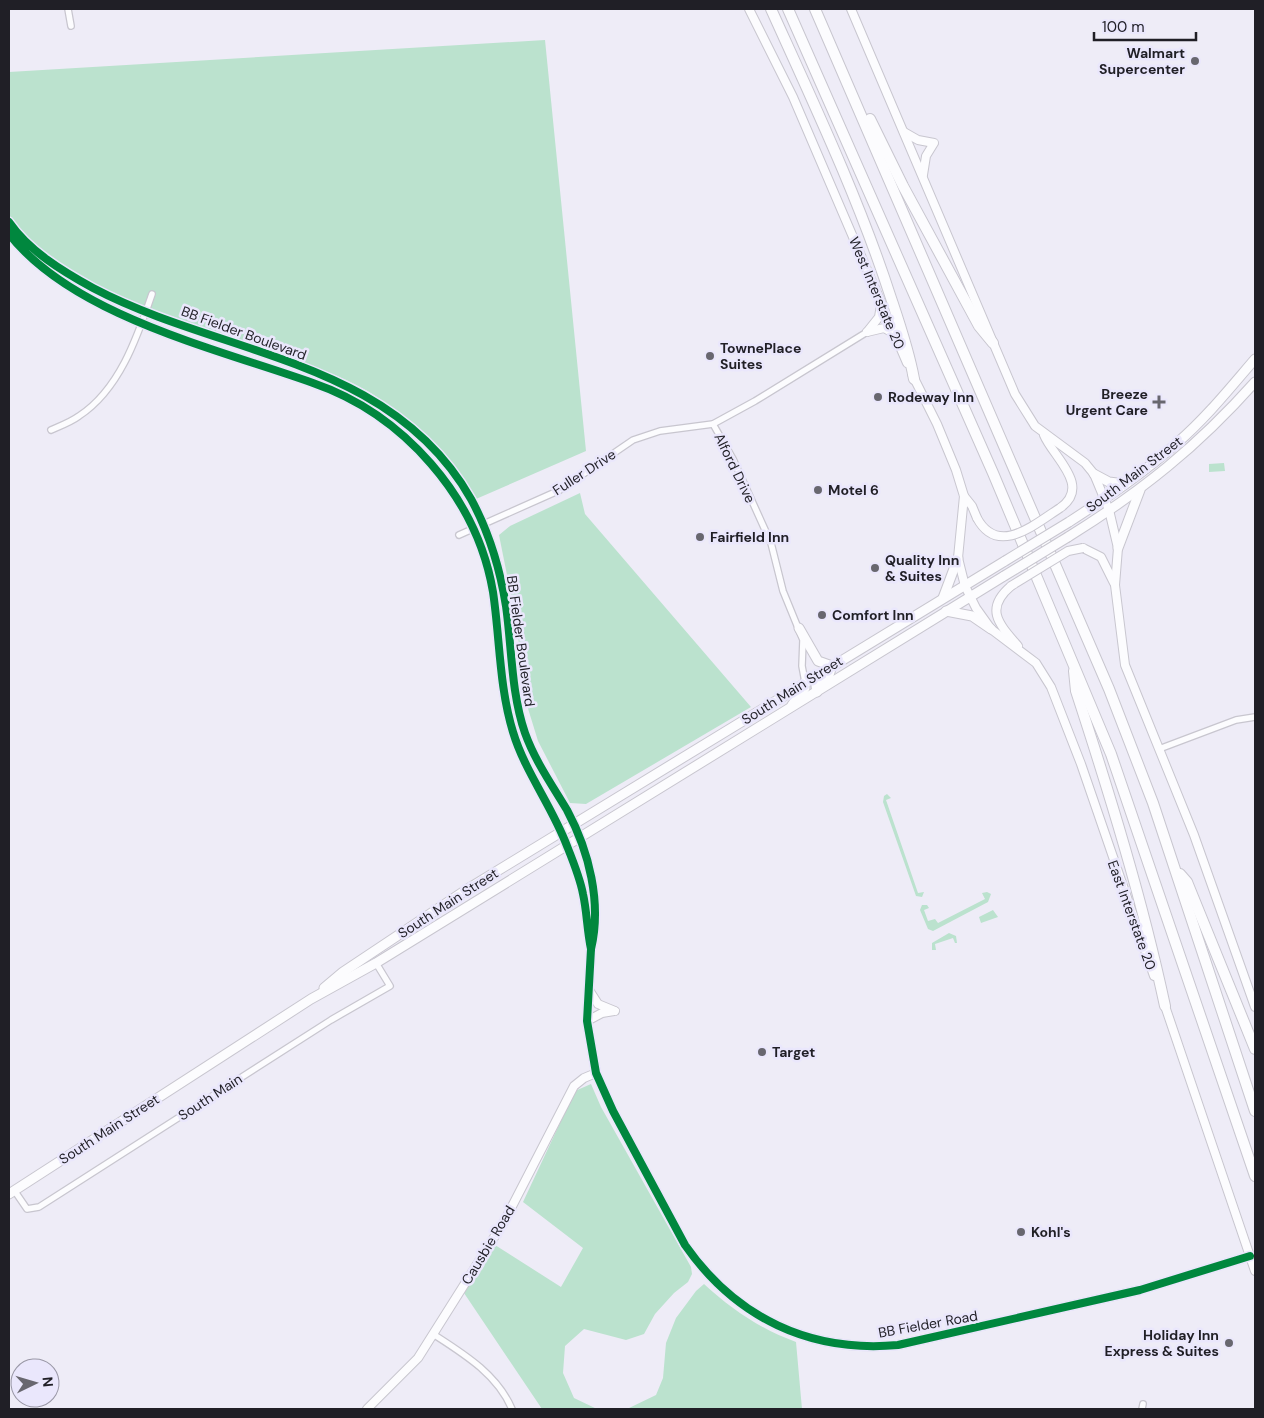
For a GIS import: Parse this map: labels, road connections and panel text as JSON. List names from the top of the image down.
{
  "streets": {
    "main road": ["South Main Street"],
    "street": [
      "West Interstate 20",
      "BB Fielder Boulevard",
      "Alford Drive",
      "Fuller Drive",
      "East Interstate 20",
      "South Main",
      "Causbie Road",
      "BB Fielder Road"
    ]
  },
  "crossings": [
    ["West Interstate 20", "South Main Street"],
    ["West Interstate 20", "East Interstate 20"],
    ["BB Fielder Boulevard", "Fuller Drive"],
    ["BB Fielder Boulevard", "South Main Street"],
    ["BB Fielder Boulevard", "BB Fielder Road"],
    ["Alford Drive", "Fuller Drive"],
    ["Alford Drive", "South Main Street"],
    ["South Main Street", "East Interstate 20"],
    ["South Main Street", "South Main"],
    ["East Interstate 20", "BB Fielder Road"],
    ["Causbie Road", "BB Fielder Road"]
  ],
  "places": {
    "other": [
      "Walmart Supercenter",
      "TownePlace Suites",
      "Rodeway Inn",
      "Motel 6",
      "Fairfield Inn",
      "Quality Inn & Suites",
      "Comfort Inn",
      "Target",
      "Kohl's",
      "Holiday Inn Express & Suites"
    ],
    "health": ["Breeze Urgent Care"]
  },
  "scale_bar": "100 m",
  "north": "right"
}
